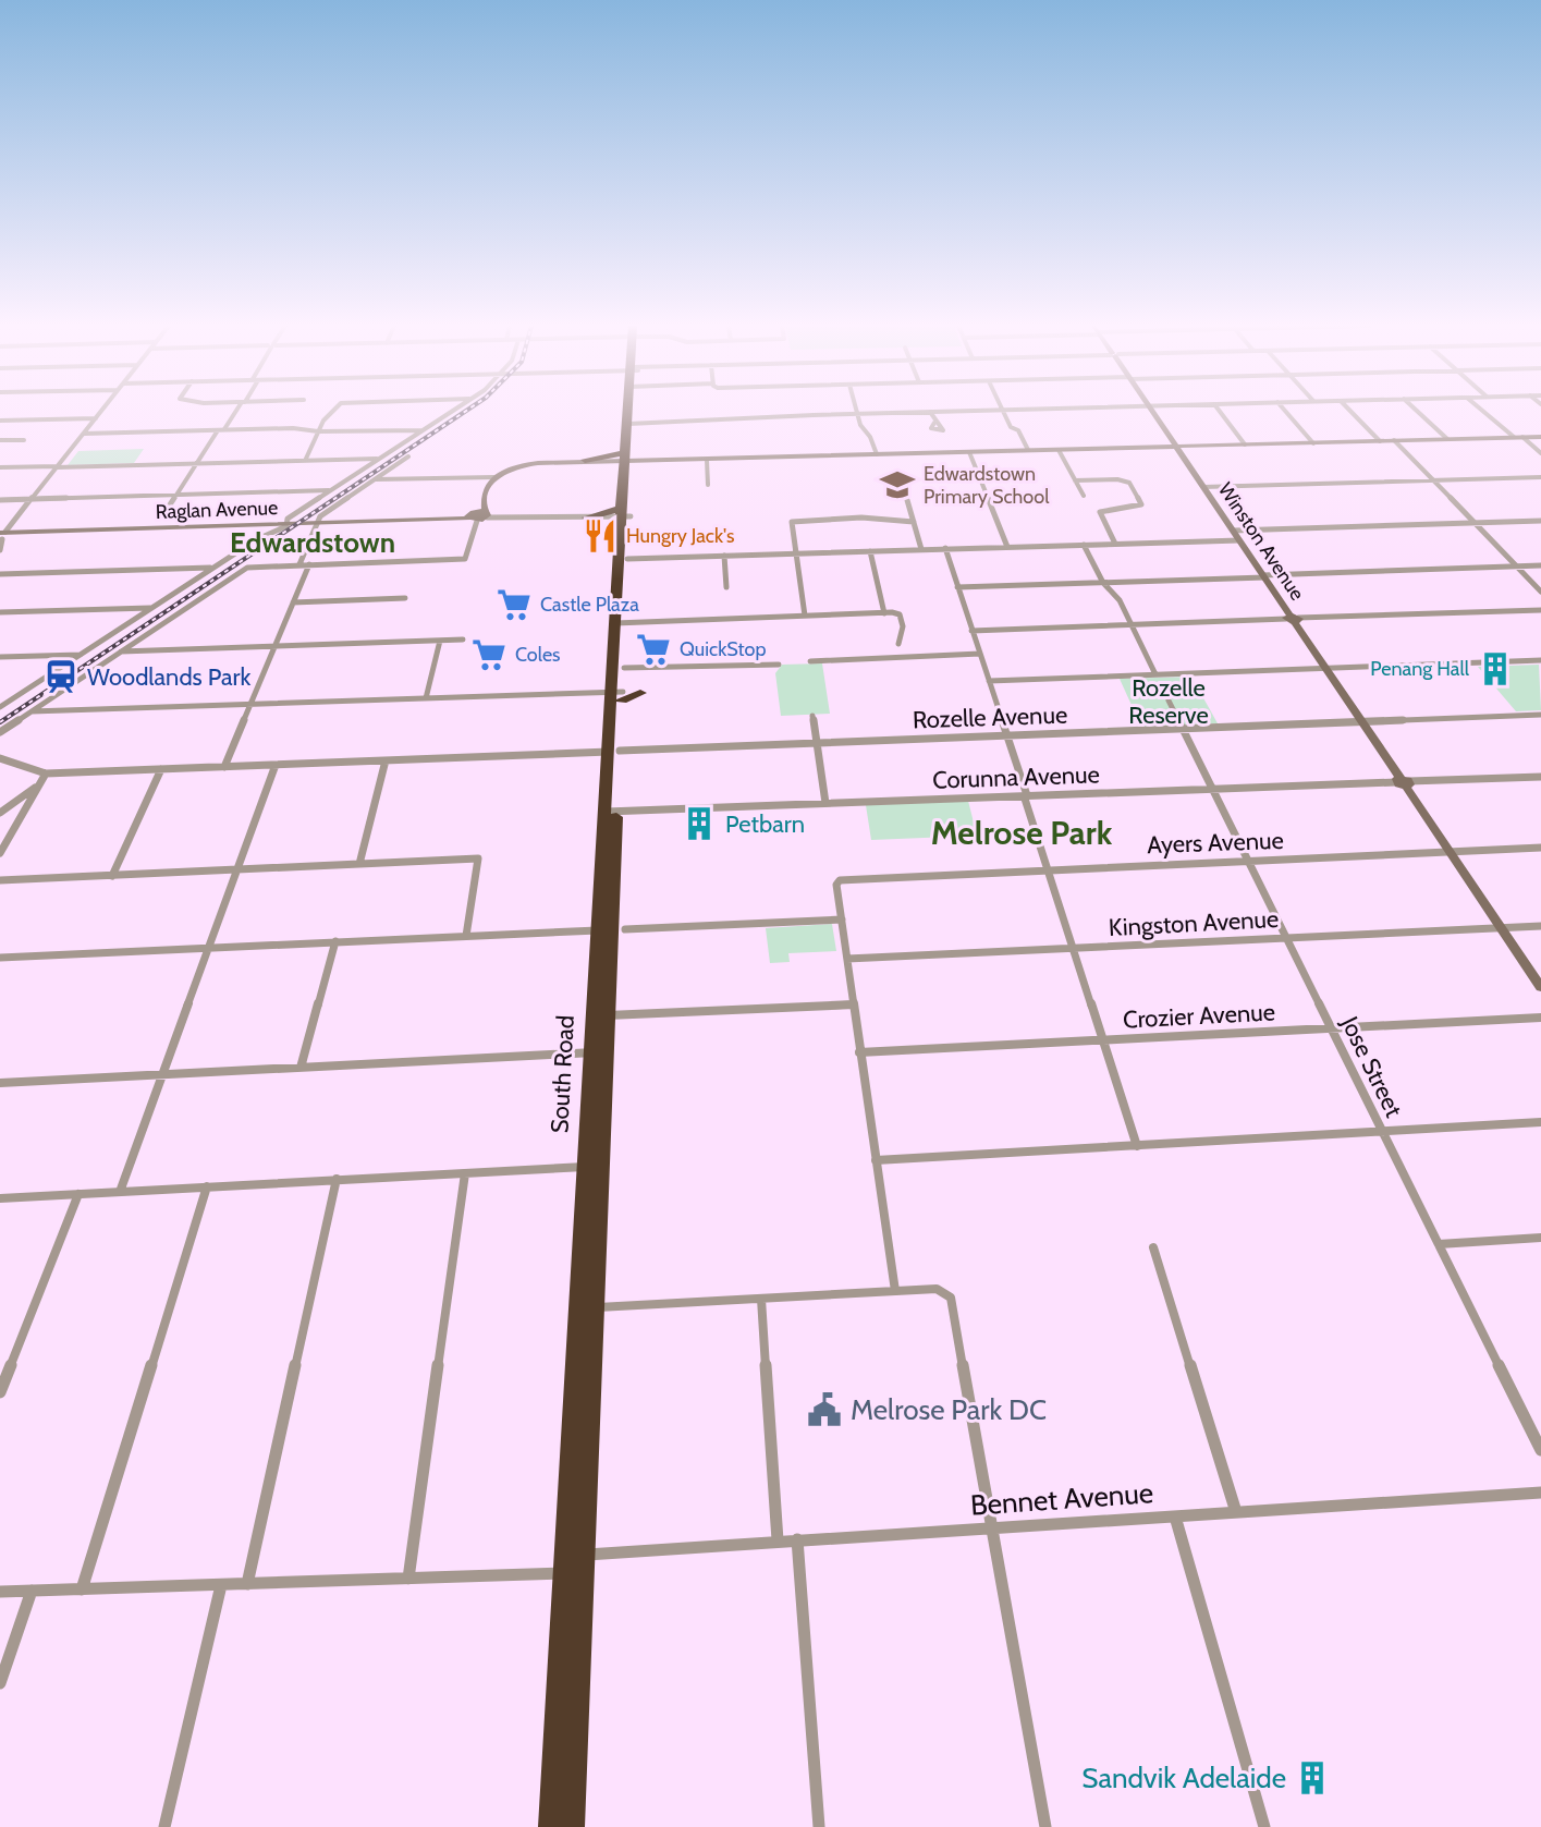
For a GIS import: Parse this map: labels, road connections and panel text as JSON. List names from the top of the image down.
{
  "streets": {
    "highway": ["South Road"],
    "street": [
      "Raglan Avenue",
      "Winston Avenue",
      "Rozelle Avenue",
      "Corunna Avenue",
      "Ayers Avenue",
      "Kingston Avenue",
      "Crozier Avenue",
      "Jose Street",
      "Bennet Avenue"
    ]
  },
  "crossings": [
    ["Winston Avenue", "Rozelle Avenue"],
    ["Winston Avenue", "Corunna Avenue"],
    ["Winston Avenue", "Ayers Avenue"],
    ["Winston Avenue", "Kingston Avenue"],
    ["Rozelle Avenue", "Jose Street"],
    ["Rozelle Avenue", "South Road"],
    ["Corunna Avenue", "Jose Street"],
    ["Corunna Avenue", "South Road"],
    ["Ayers Avenue", "Jose Street"],
    ["Kingston Avenue", "Jose Street"],
    ["Crozier Avenue", "Jose Street"],
    ["South Road", "Bennet Avenue"]
  ],
  "districts": ["Edwardstown", "Melrose Park"],
  "parks": ["Rozelle Reserve"],
  "places": {
    "school or university": ["Edwardstown Primary School"],
    "restaurant": ["Hungry Jack's"],
    "supermarket": ["Castle Plaza", "QuickStop", "Coles"],
    "building": ["Penang Hall", "Petbarn", "Sandvik Adelaide"],
    "station": ["Woodlands Park"],
    "public building": ["Melrose Park DC"]
  }
}
